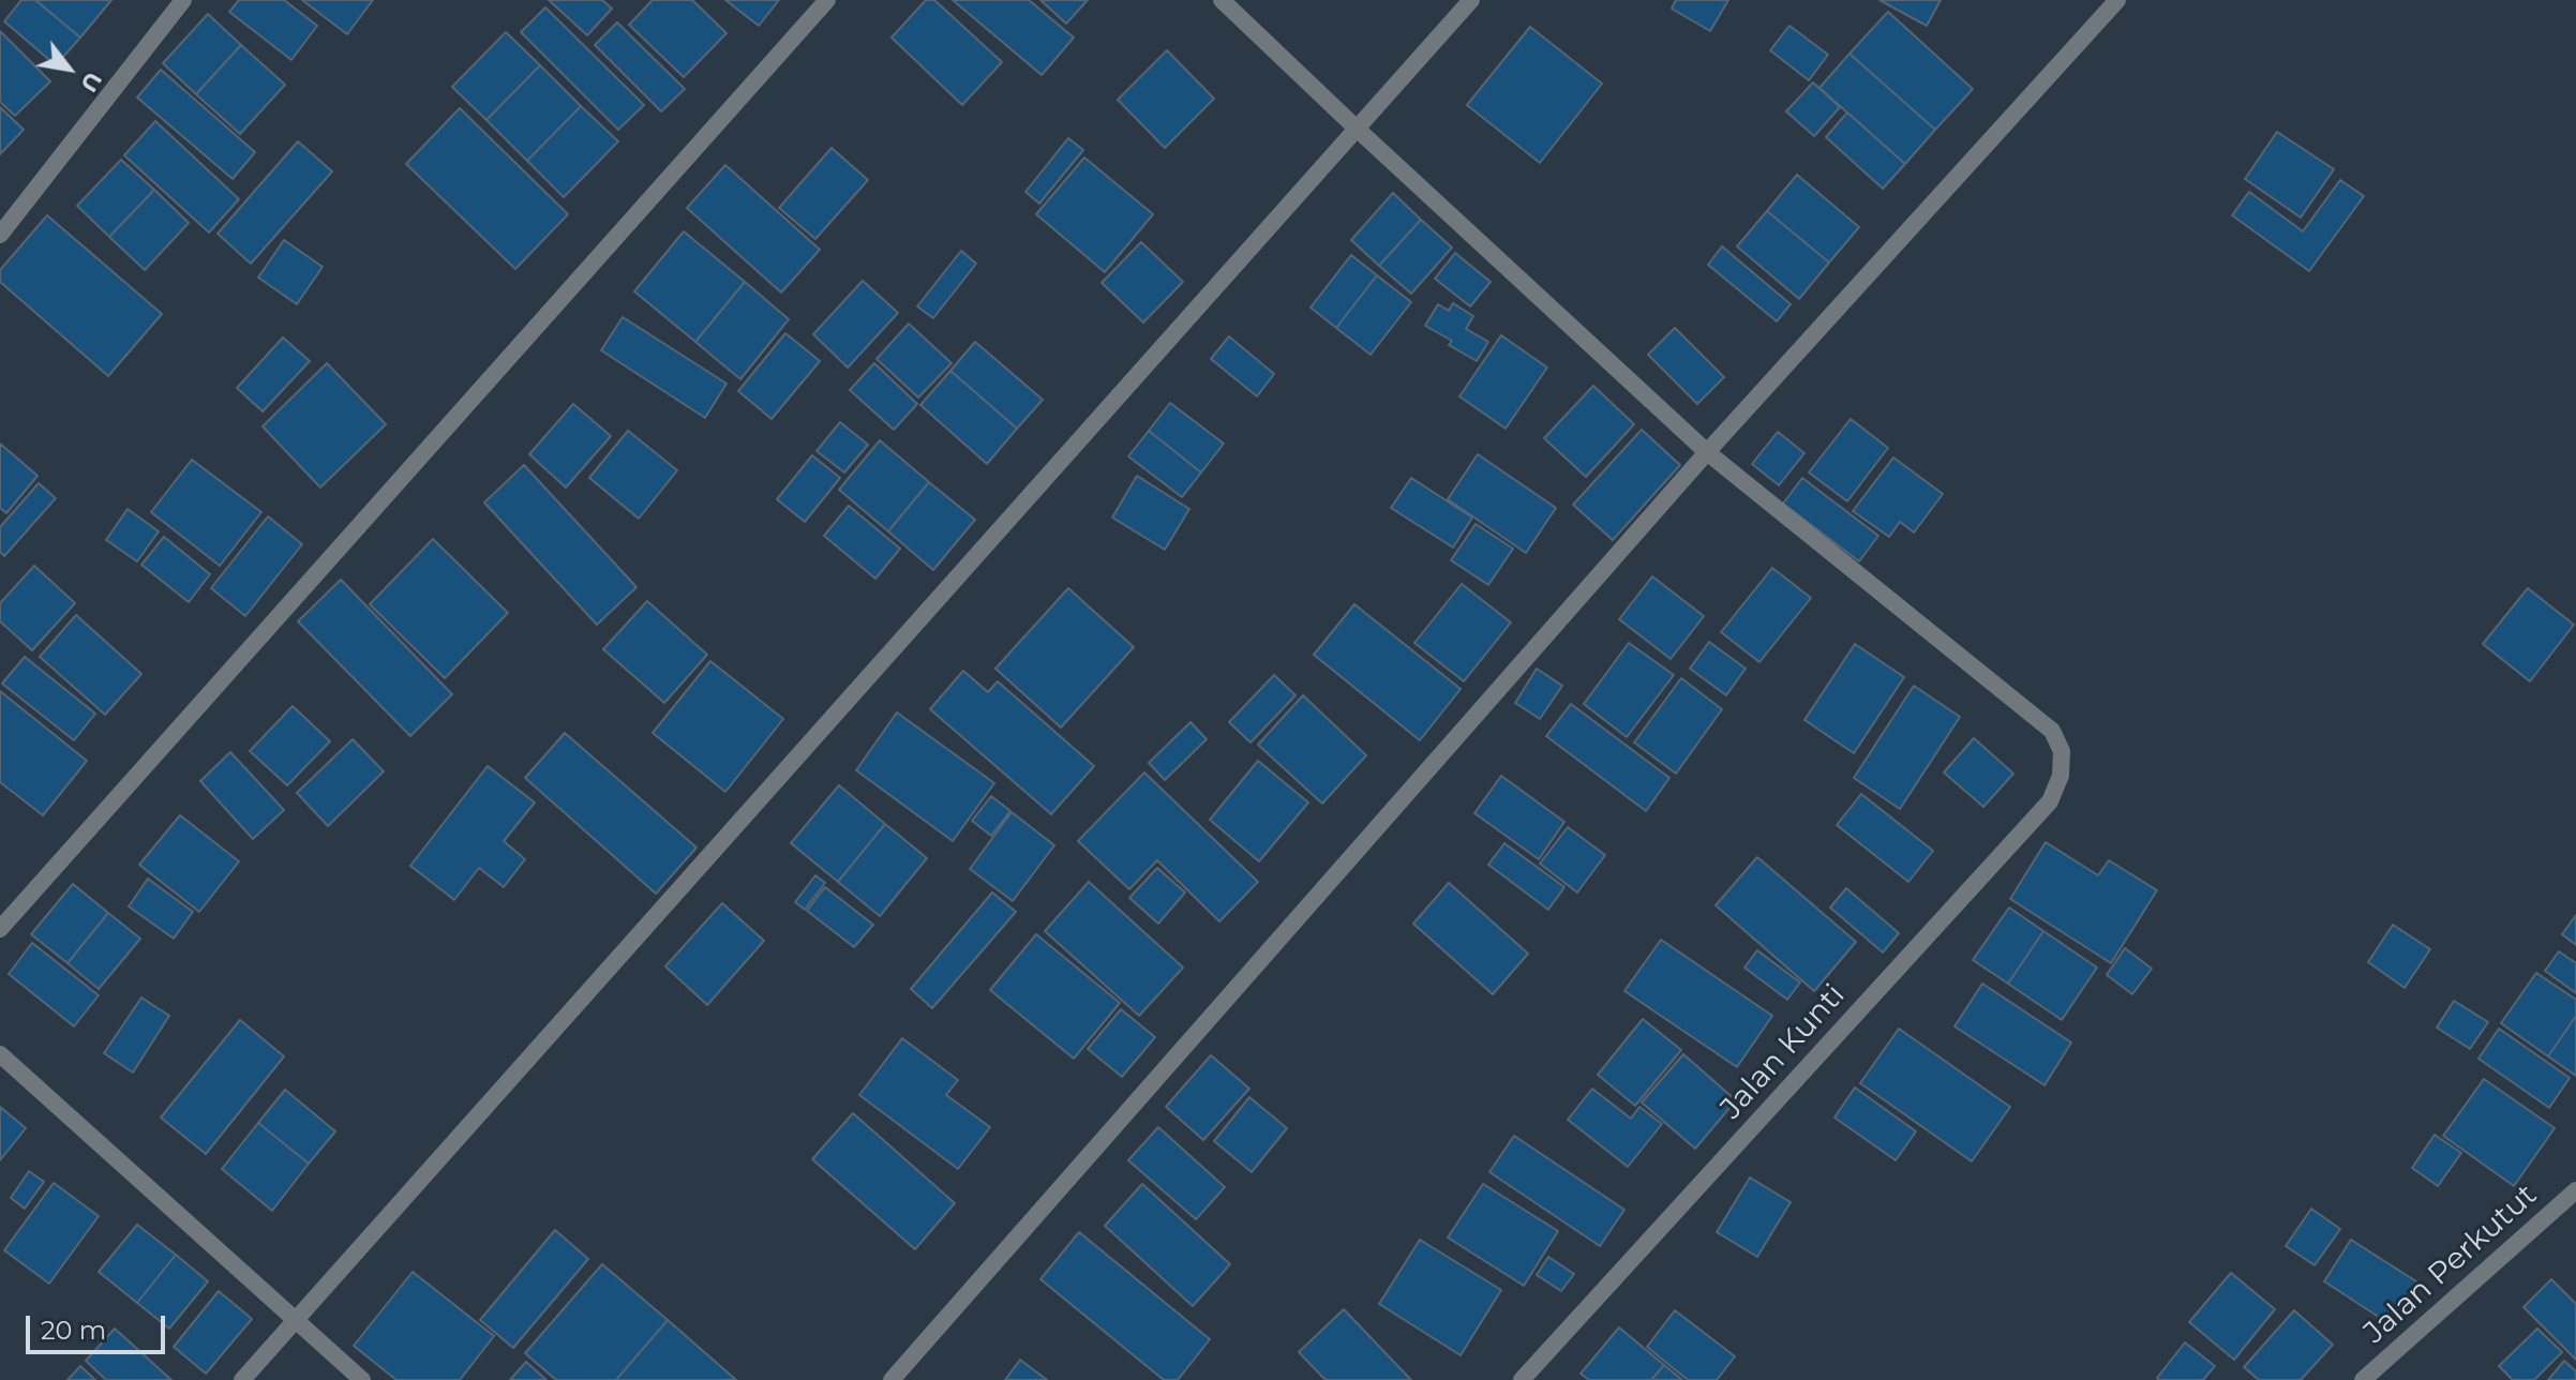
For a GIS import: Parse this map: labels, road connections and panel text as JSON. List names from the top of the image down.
{
  "streets": {
    "street": ["Jalan Kunti", "Jalan Perkutut"]
  },
  "scale_bar": "20 m",
  "north": "bottom right"
}
